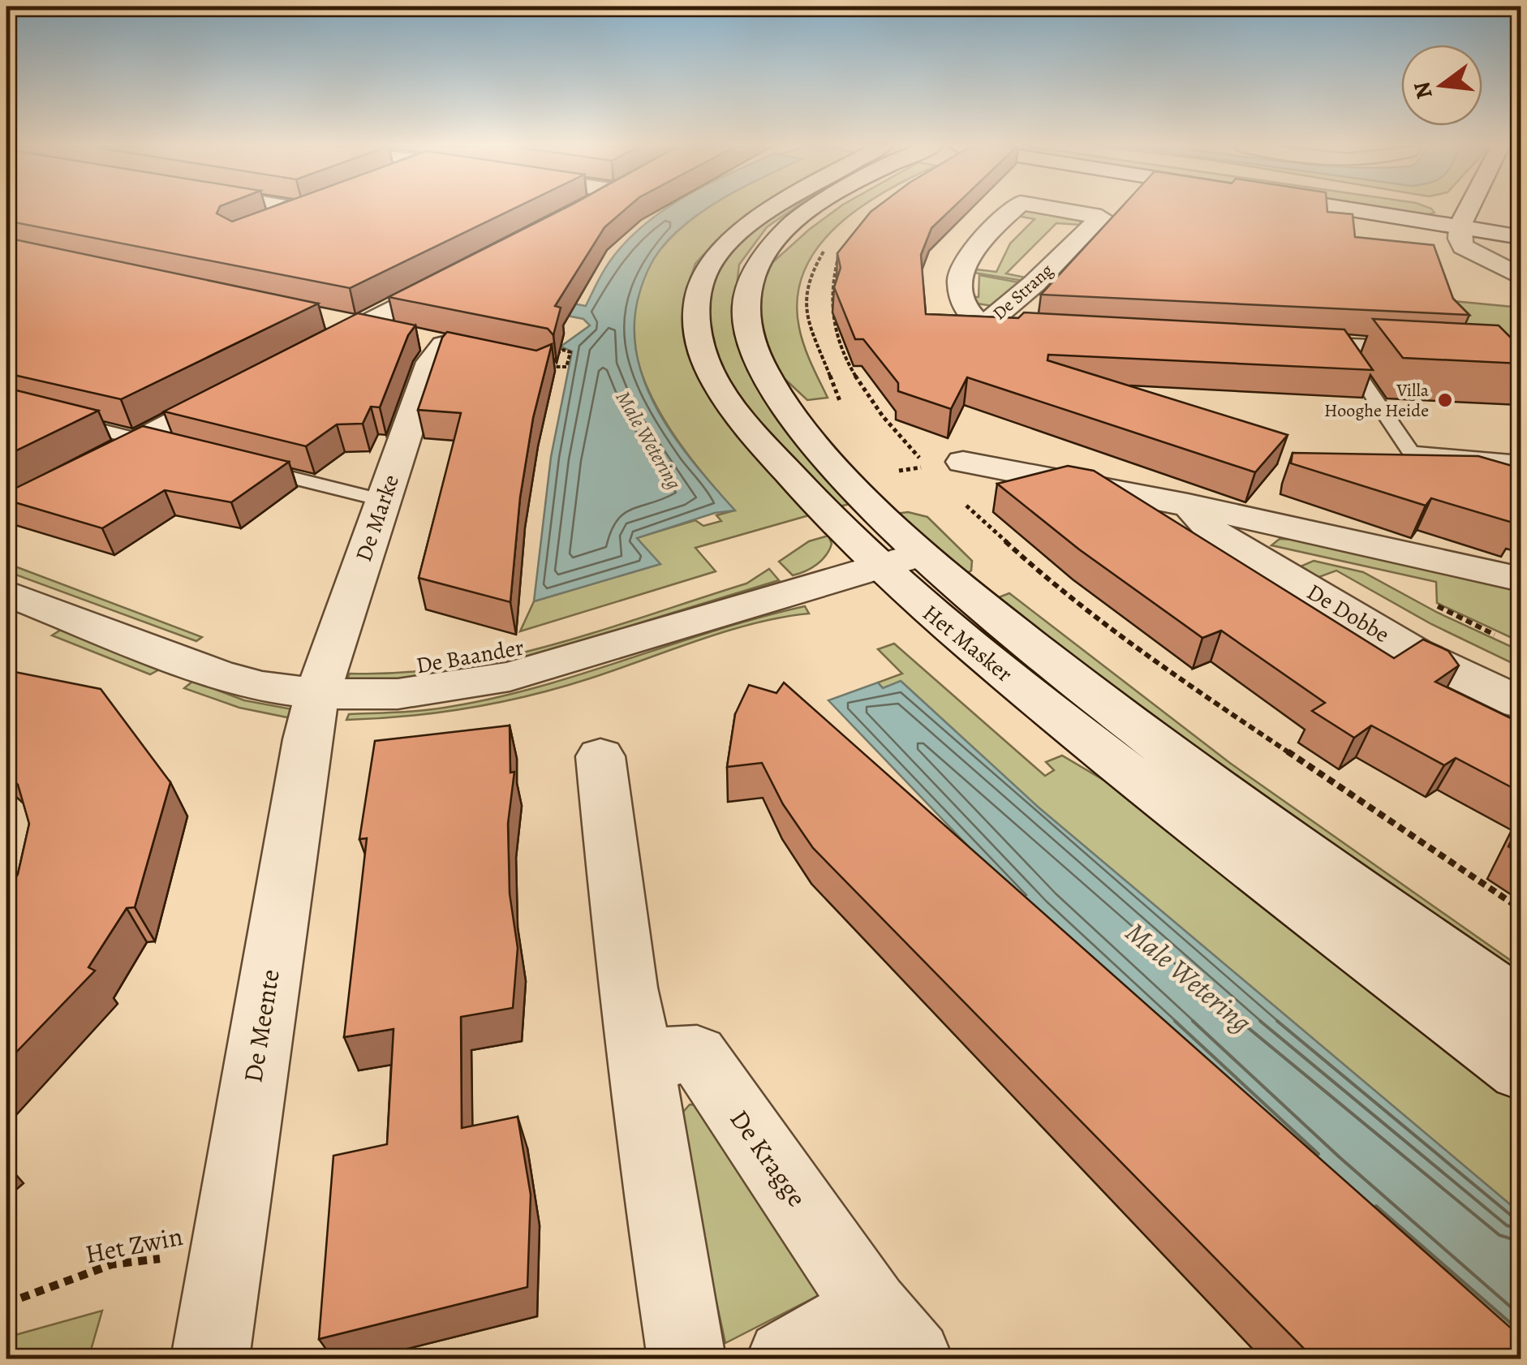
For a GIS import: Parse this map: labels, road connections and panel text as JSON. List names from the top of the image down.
{
  "streets": {
    "street": [
      "De Strang",
      "De Marke",
      "De Dobbe",
      "Het Masker",
      "De Baander",
      "De Meente",
      "De Kragge"
    ],
    "path": ["Het Zwin"]
  },
  "crossings": [
    ["De Marke", "De Baander"],
    ["De Marke", "De Meente"],
    ["Het Masker", "De Baander"],
    ["De Baander", "De Meente"],
    ["De Meente", "Het Zwin"]
  ],
  "water": ["Male Wetering"],
  "places": ["Villa Hooghe Heide"],
  "north": "left"
}
